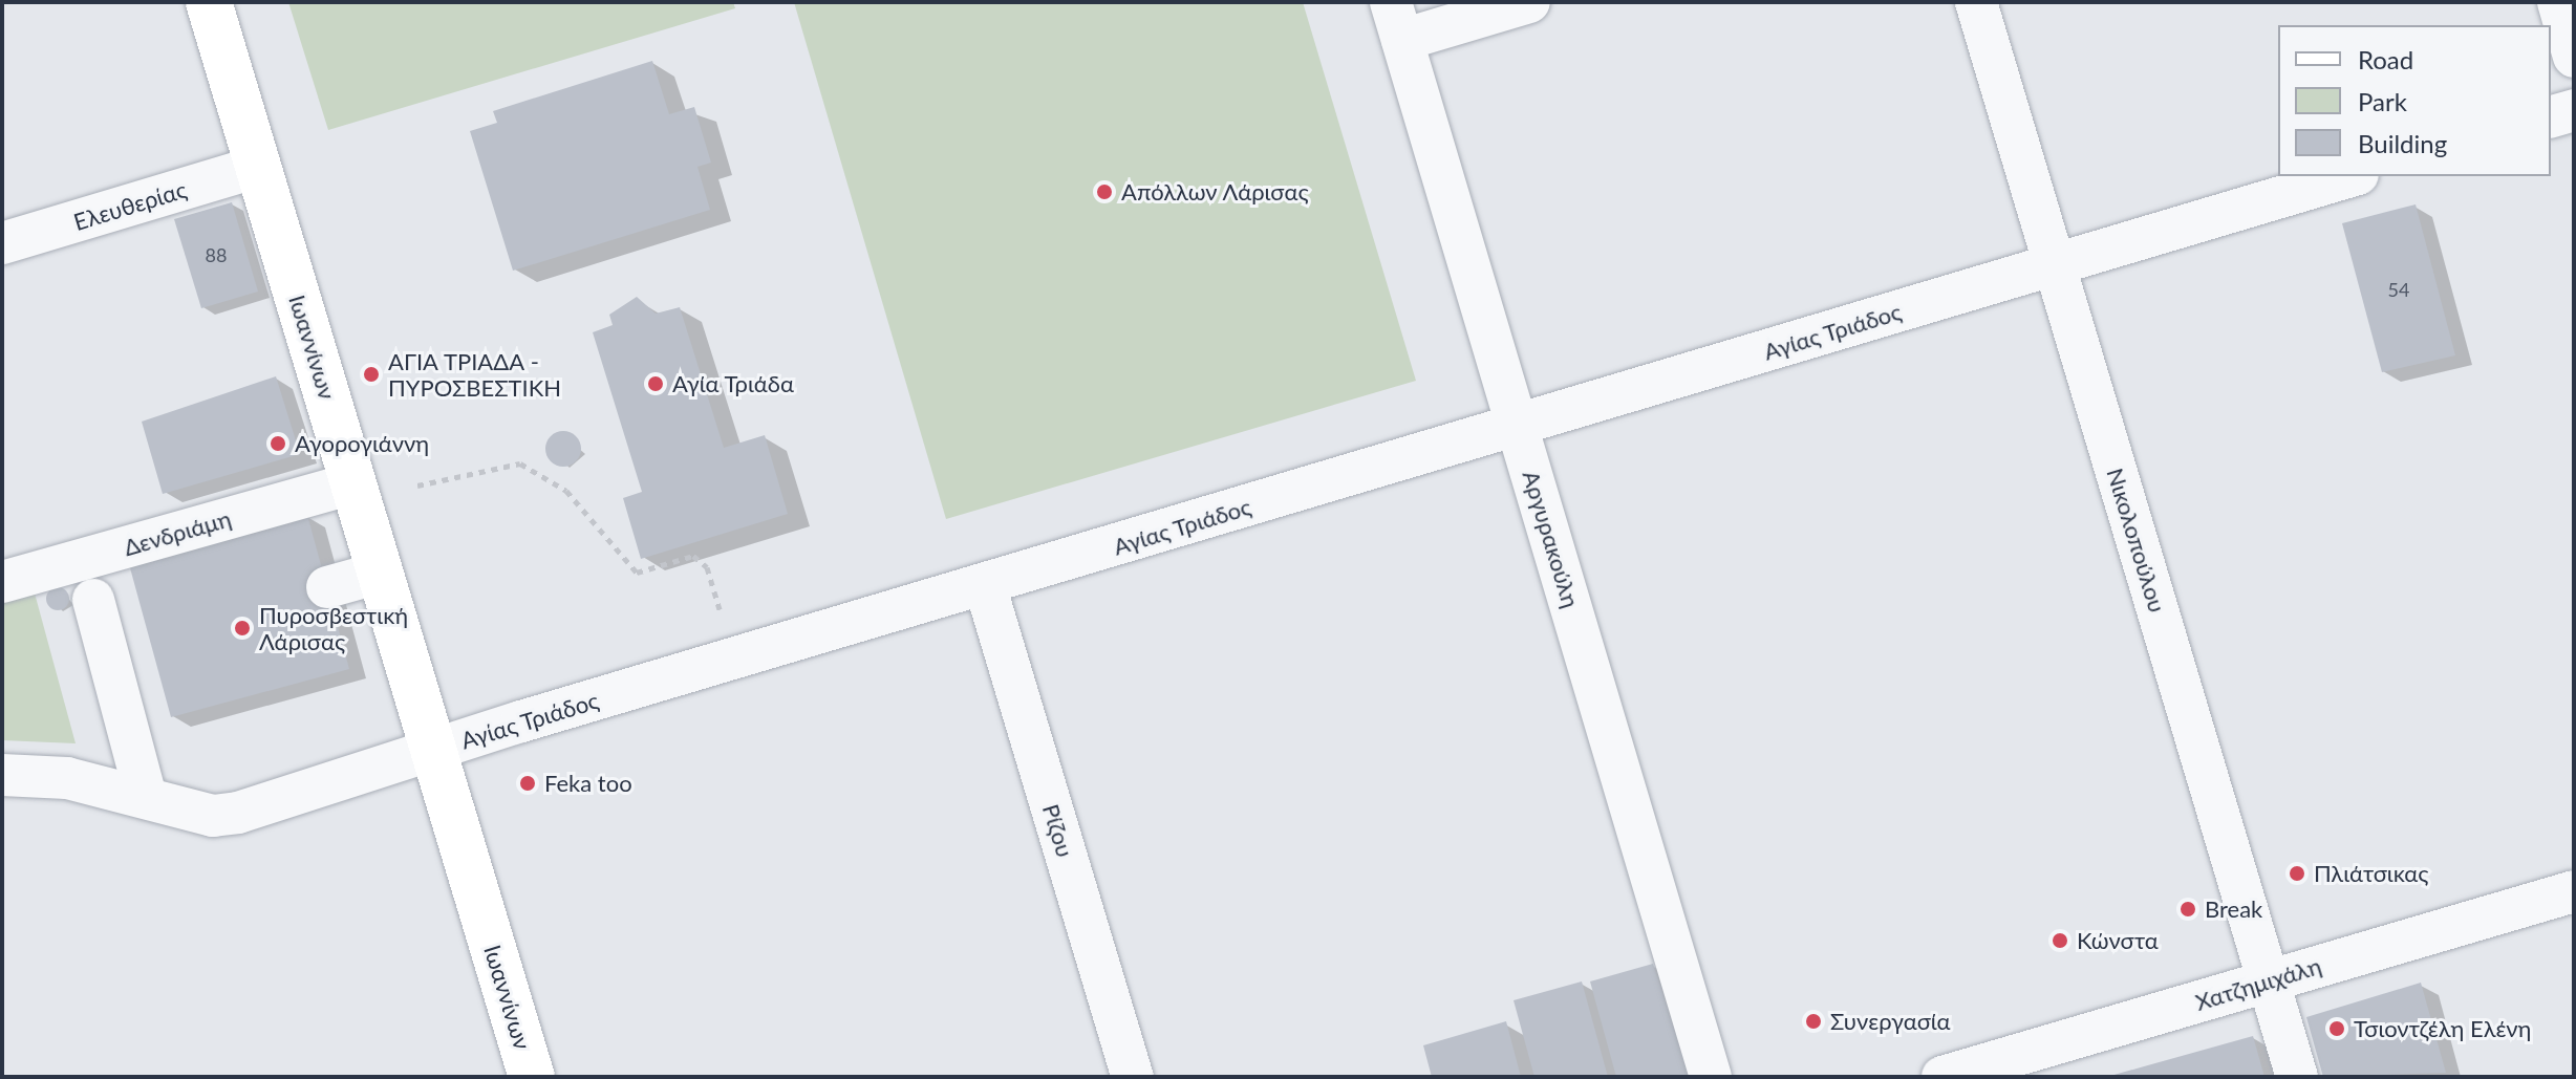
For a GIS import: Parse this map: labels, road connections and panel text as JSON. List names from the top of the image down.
{
  "streets": {
    "main road": ["Ιωαννίνων"],
    "street": [
      "Ελευθερίας",
      "Αγίας Τριάδος",
      "Δενδριάμη",
      "Αργυρακούλη",
      "Νικολοπούλου",
      "Ρίζου",
      "Χατζημιχάλη"
    ]
  },
  "crossings": [
    ["Ελευθερίας", "Ιωαννίνων"],
    ["Αγίας Τριάδος", "Ιωαννίνων"],
    ["Αγίας Τριάδος", "Αργυρακούλη"],
    ["Αγίας Τριάδος", "Νικολοπούλου"],
    ["Αγίας Τριάδος", "Ρίζου"],
    ["Ιωαννίνων", "Δενδριάμη"],
    ["Νικολοπούλου", "Χατζημιχάλη"]
  ],
  "places": [
    "Απόλλων Λάρισας",
    "ΑΓΙΑ ΤΡΙΑΔΑ - ΠΥΡΟΣΒΕΣΤΙΚΗ",
    "Αγία Τριάδα",
    "Αγορογιάννη",
    "Πυροσβεστική Λάρισας",
    "Feka too",
    "Πλιάτσικας",
    "Break",
    "Κώνστα",
    "Συνεργασία",
    "Τσιοντζέλη Ελένη"
  ],
  "house_numbers": ["88", "54"],
  "legend": ["Road", "Park", "Building"]
}
